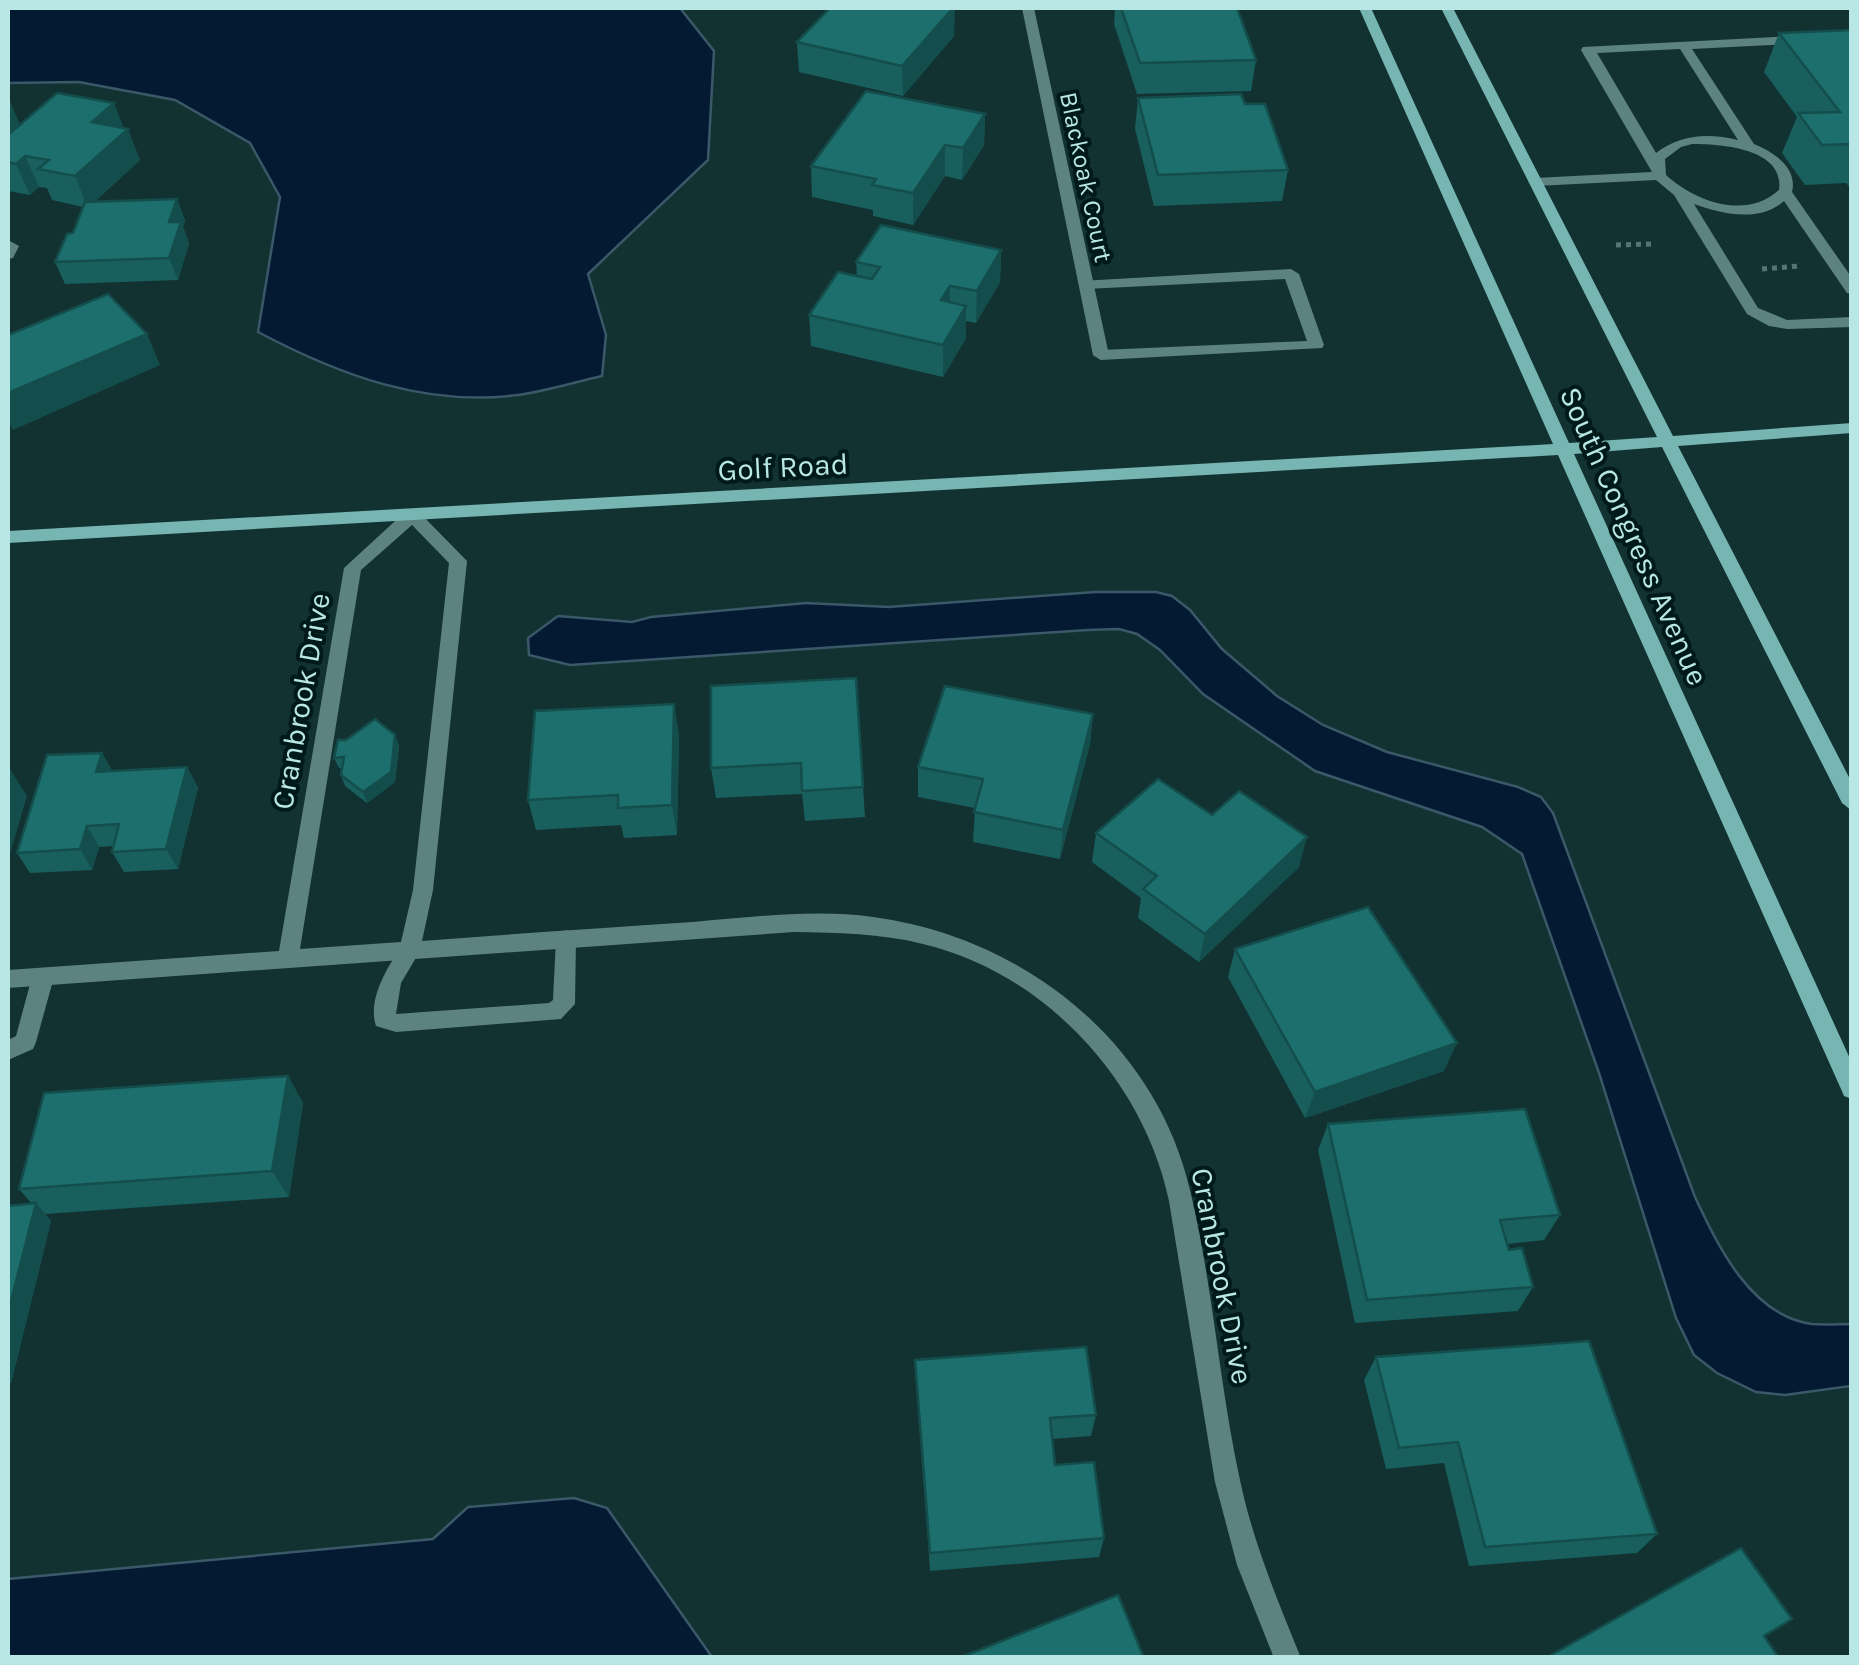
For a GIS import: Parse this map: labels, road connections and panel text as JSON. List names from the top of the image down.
{
  "streets": {
    "main road": ["Golf Road", "South Congress Avenue"],
    "street": ["Blackoak Court", "Cranbrook Drive"]
  },
  "crossings": [
    ["Golf Road", "South Congress Avenue"],
    ["Golf Road", "Cranbrook Drive"]
  ]
}
